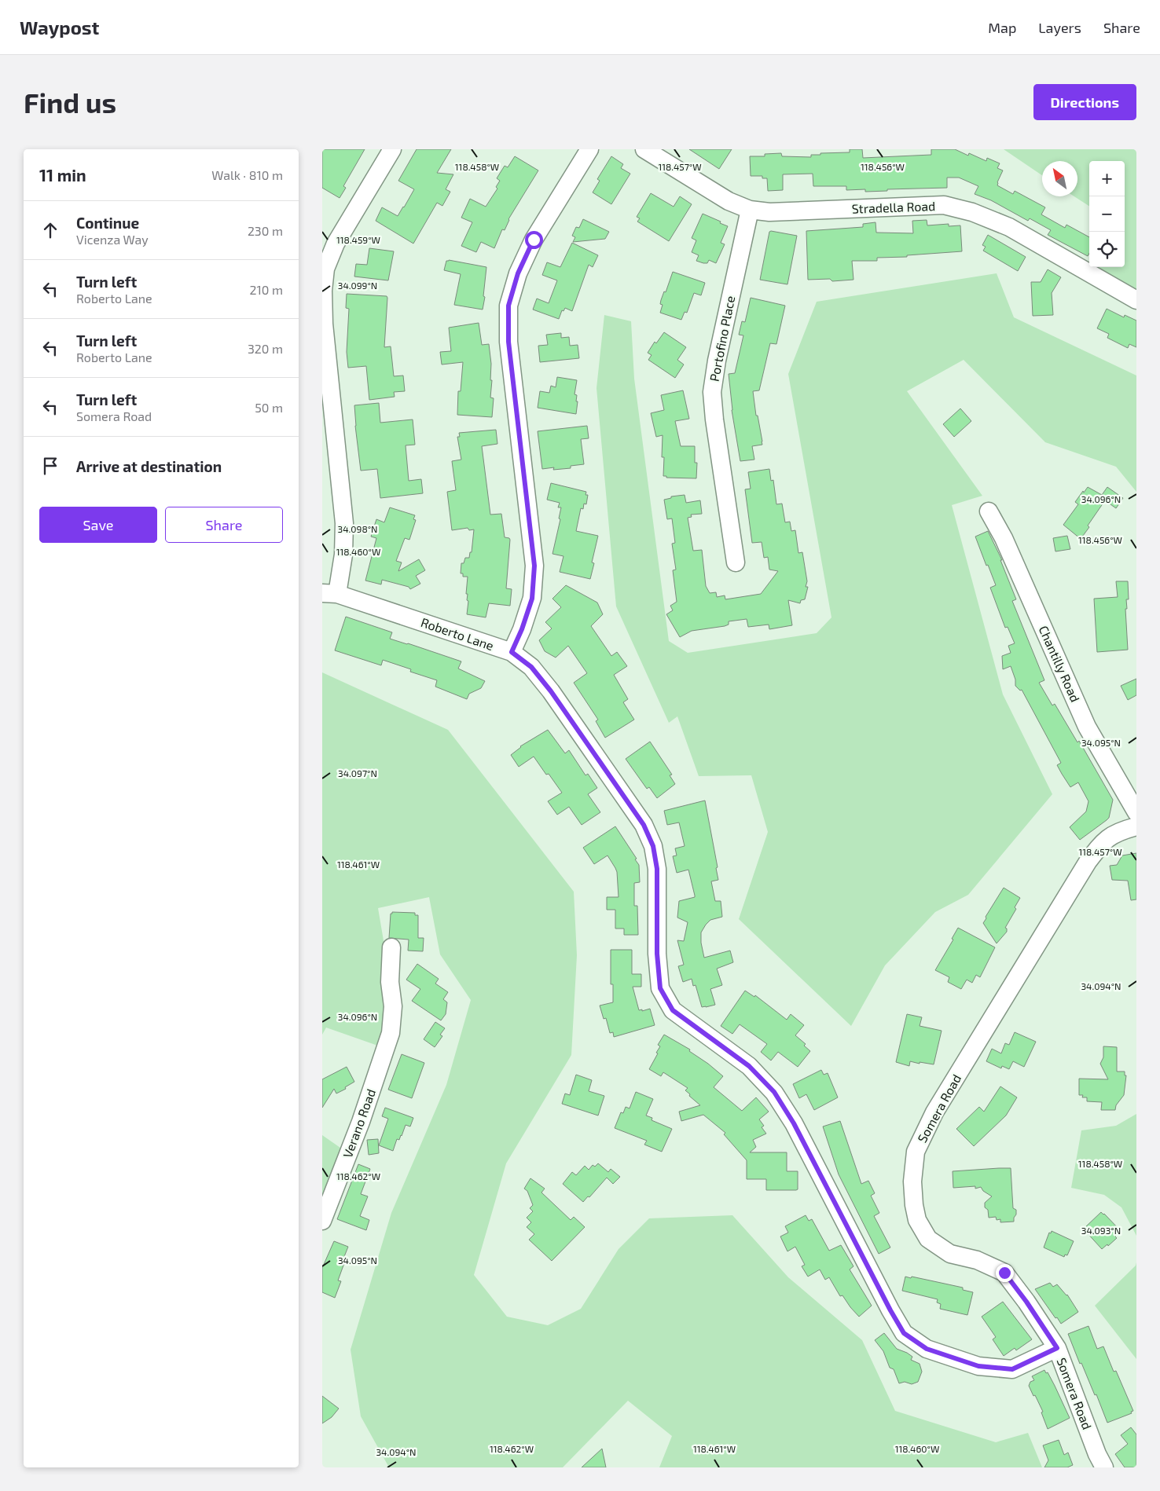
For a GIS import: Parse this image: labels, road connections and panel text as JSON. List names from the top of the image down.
{
  "streets": {
    "street": [
      "Stradella Road",
      "Portofino Place",
      "Roberto Lane",
      "Chantilly Road",
      "Somera Road",
      "Verano Road"
    ]
  },
  "crossings": [
    ["Stradella Road", "Portofino Place"],
    ["Roberto Lane", "Somera Road"]
  ],
  "north": "top left",
  "page": {
    "header": "Waypost",
    "nav": ["Map", "Layers", "Share"],
    "buttons": [
      "Directions",
      ["Save", "Share"]
    ],
    "title": "Find us",
    "heading": ["11 min", "Walk · 810 m"],
    "map_buttons": ["+", "−"],
    "list": [
      ["Continue", "Vicenza Way", "230 m"],
      ["Turn left", "Roberto Lane", "210 m"],
      ["Turn left", "Roberto Lane", "320 m"],
      ["Turn left", "Somera Road", "50 m"],
      "Arrive at destination"
    ]
  },
  "coordinates": [
    "118.458°W",
    "118.457°W",
    "118.456°W",
    "118.459°W",
    "34.099°N",
    "34.096°N",
    "34.098°N",
    "118.460°W",
    "34.095°N",
    "34.097°N",
    "118.461°W",
    "34.094°N",
    "118.462°W",
    "34.093°N"
  ]
}
